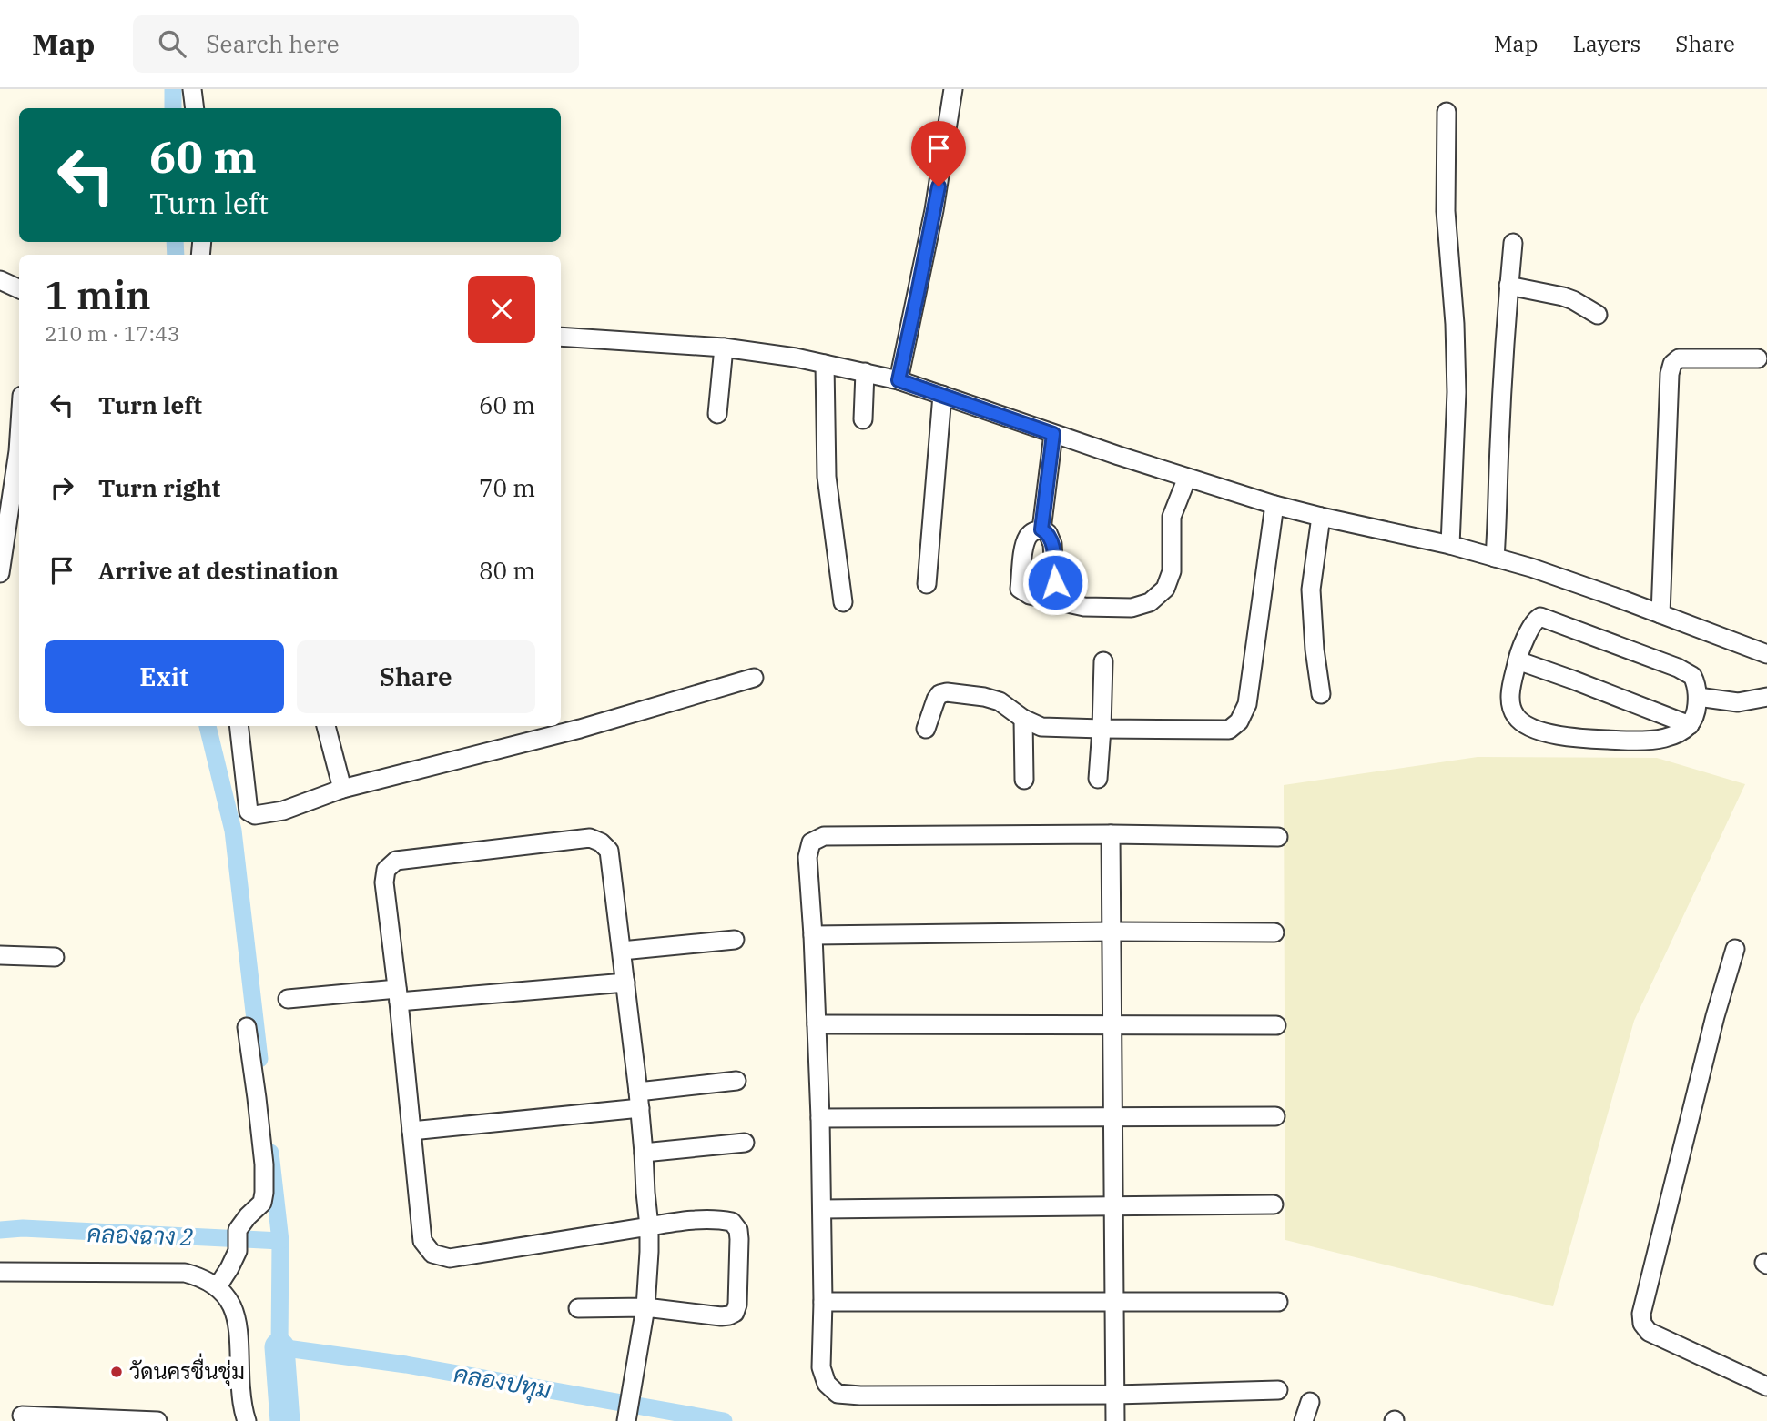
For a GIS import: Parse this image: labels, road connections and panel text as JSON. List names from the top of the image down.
{
  "water": ["คลองฉาง 2", "คลองปทุม"],
  "places": ["วัดนครชื่นชุ่ม"],
  "page": {
    "header": "Map",
    "search": "Search here",
    "nav": ["Map", "Layers", "Share"],
    "turn": ["60 m", "Turn left"],
    "heading": ["1 min", "210 m · 17:43"],
    "list": [
      {
        "name": "Turn left",
        "value": "60 m"
      },
      {
        "name": "Turn right",
        "value": "70 m"
      },
      {
        "name": "Arrive at destination",
        "value": "80 m"
      }
    ],
    "buttons": ["Exit", "Share"]
  }
}
